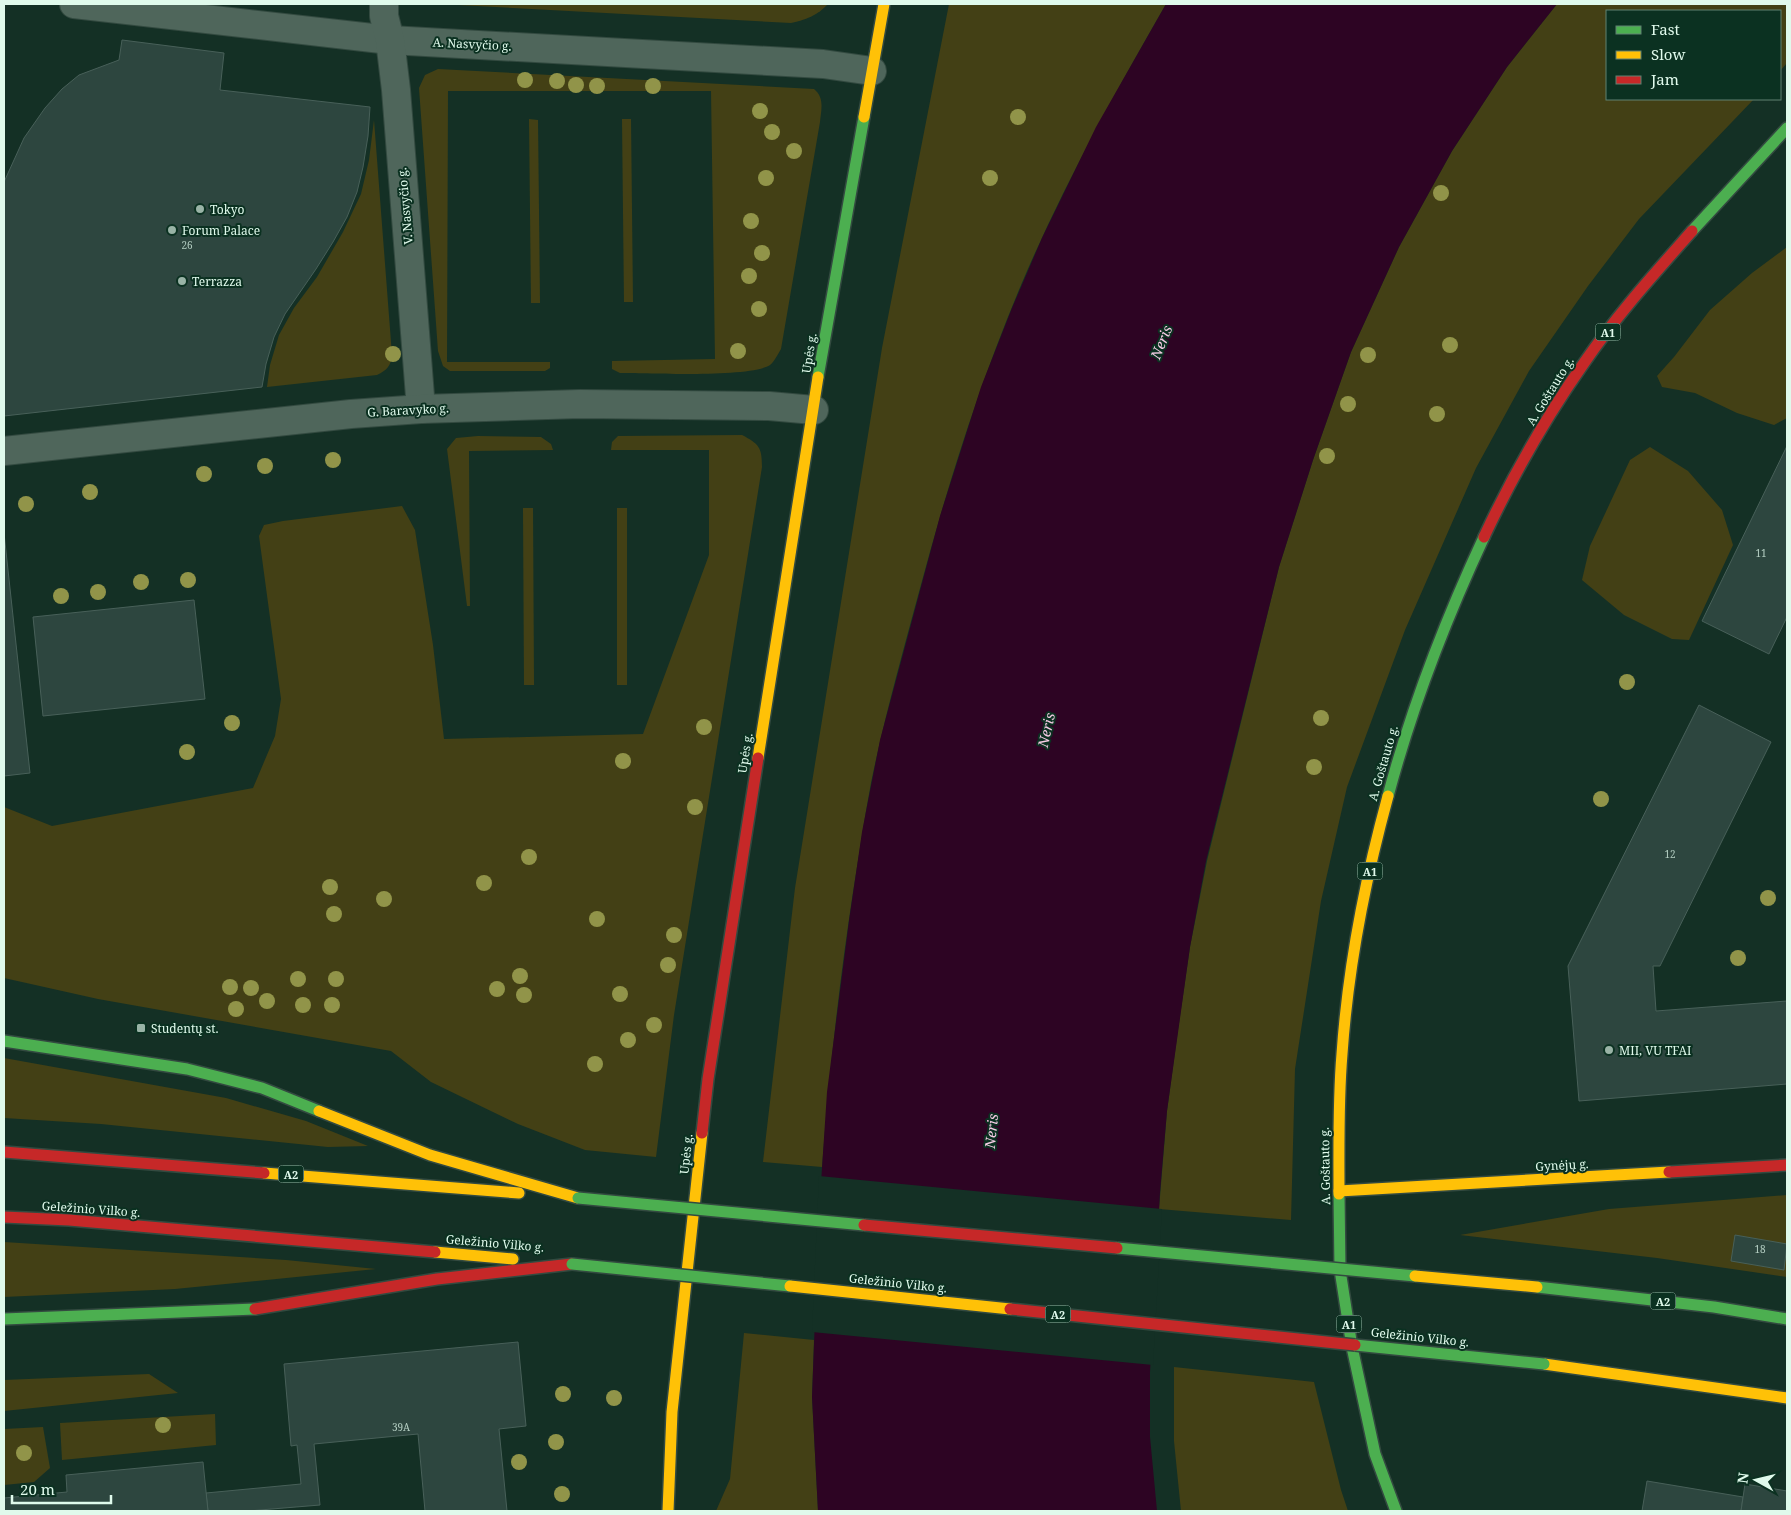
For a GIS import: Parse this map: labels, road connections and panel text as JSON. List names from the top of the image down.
{
  "streets": {
    "main road": [
      "A1",
      "Upės g.",
      "A. Goštauto g.",
      "Gynėjų g.",
      "A2",
      "Geležinio Vilko g."
    ],
    "street": ["A. Nasvyčio g.", "V. Nasvyčio g.", "G. Baravyko g."]
  },
  "crossings": [
    ["A. Nasvyčio g.", "V. Nasvyčio g."],
    ["A. Nasvyčio g.", "Upės g."],
    ["V. Nasvyčio g.", "G. Baravyko g."],
    ["Upės g.", "G. Baravyko g."],
    ["A. Goštauto g.", "Gynėjų g."]
  ],
  "water": ["Neris"],
  "places": {
    "other": [
      "Tokyo",
      "Forum Palace",
      "Terrazza",
      "MII, VU TFAI"
    ],
    "transit": ["Studentų st."]
  },
  "house_numbers": [
    "26",
    "11",
    "12",
    "18",
    "39A"
  ],
  "legend": ["Fast", "Slow", "Jam"],
  "scale_bar": "20 m",
  "north": "left"
}
